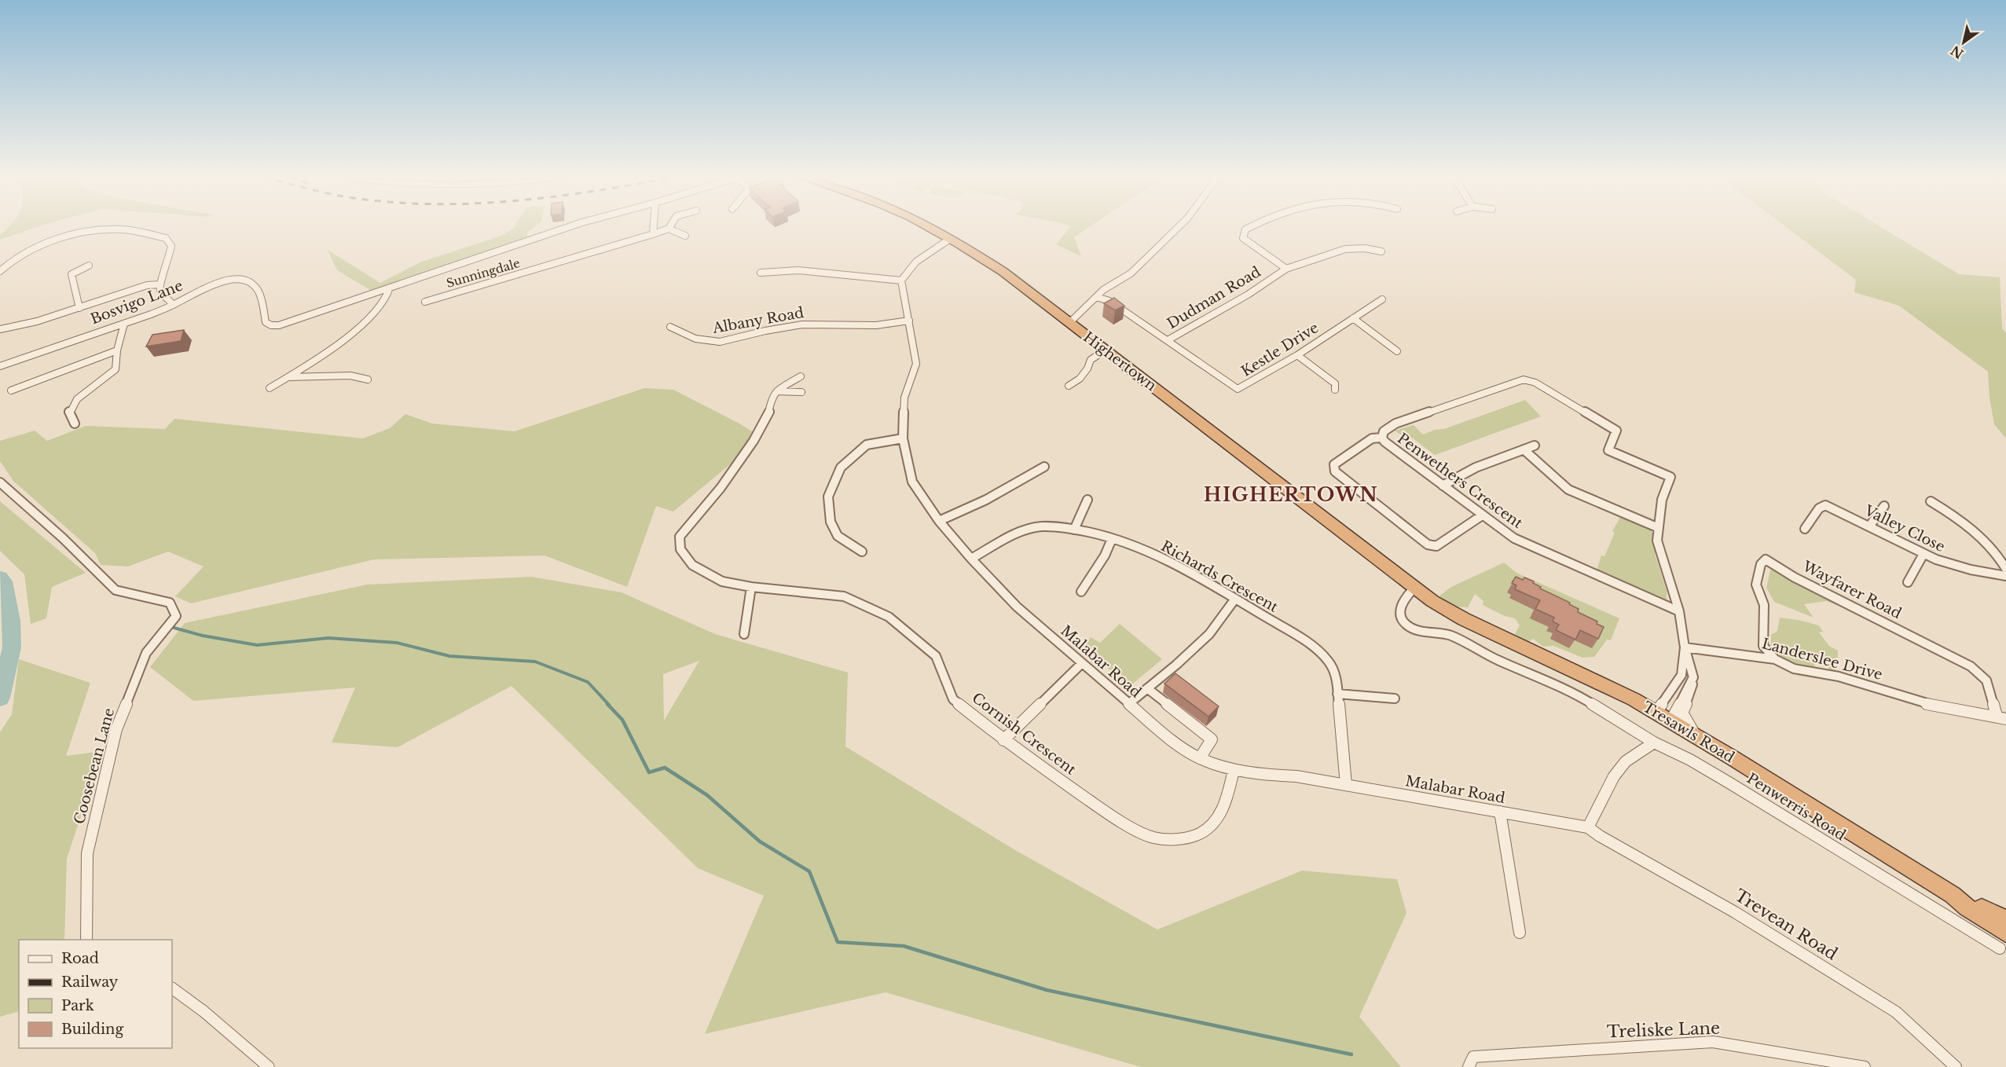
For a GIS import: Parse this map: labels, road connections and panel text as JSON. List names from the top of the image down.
{
  "streets": {
    "highway": ["Highertown", "Tresawls Road"],
    "street": [
      "Sunningdale",
      "Dudman Road",
      "Bosvigo Lane",
      "Albany Road",
      "Kestle Drive",
      "Penwethers Crescent",
      "Valley Close",
      "Richards Crescent",
      "Wayfarer Road",
      "Landerslee Drive",
      "Malabar Road",
      "Cornish Crescent",
      "Coosebean Lane",
      "Penwerris Road",
      "Trevean Road",
      "Treliske Lane"
    ]
  },
  "crossings": [
    ["Dudman Road", "Kestle Drive"],
    ["Albany Road", "Malabar Road"],
    ["Highertown", "Tresawls Road"],
    ["Highertown", "Penwerris Road"],
    ["Richards Crescent", "Malabar Road"],
    ["Wayfarer Road", "Landerslee Drive"],
    ["Malabar Road", "Cornish Crescent"],
    ["Malabar Road", "Trevean Road"],
    ["Tresawls Road", "Penwerris Road"]
  ],
  "districts": ["HIGHERTOWN"],
  "legend": [
    "Road",
    "Railway",
    "Park",
    "Building"
  ],
  "north": "bottom left"
}
